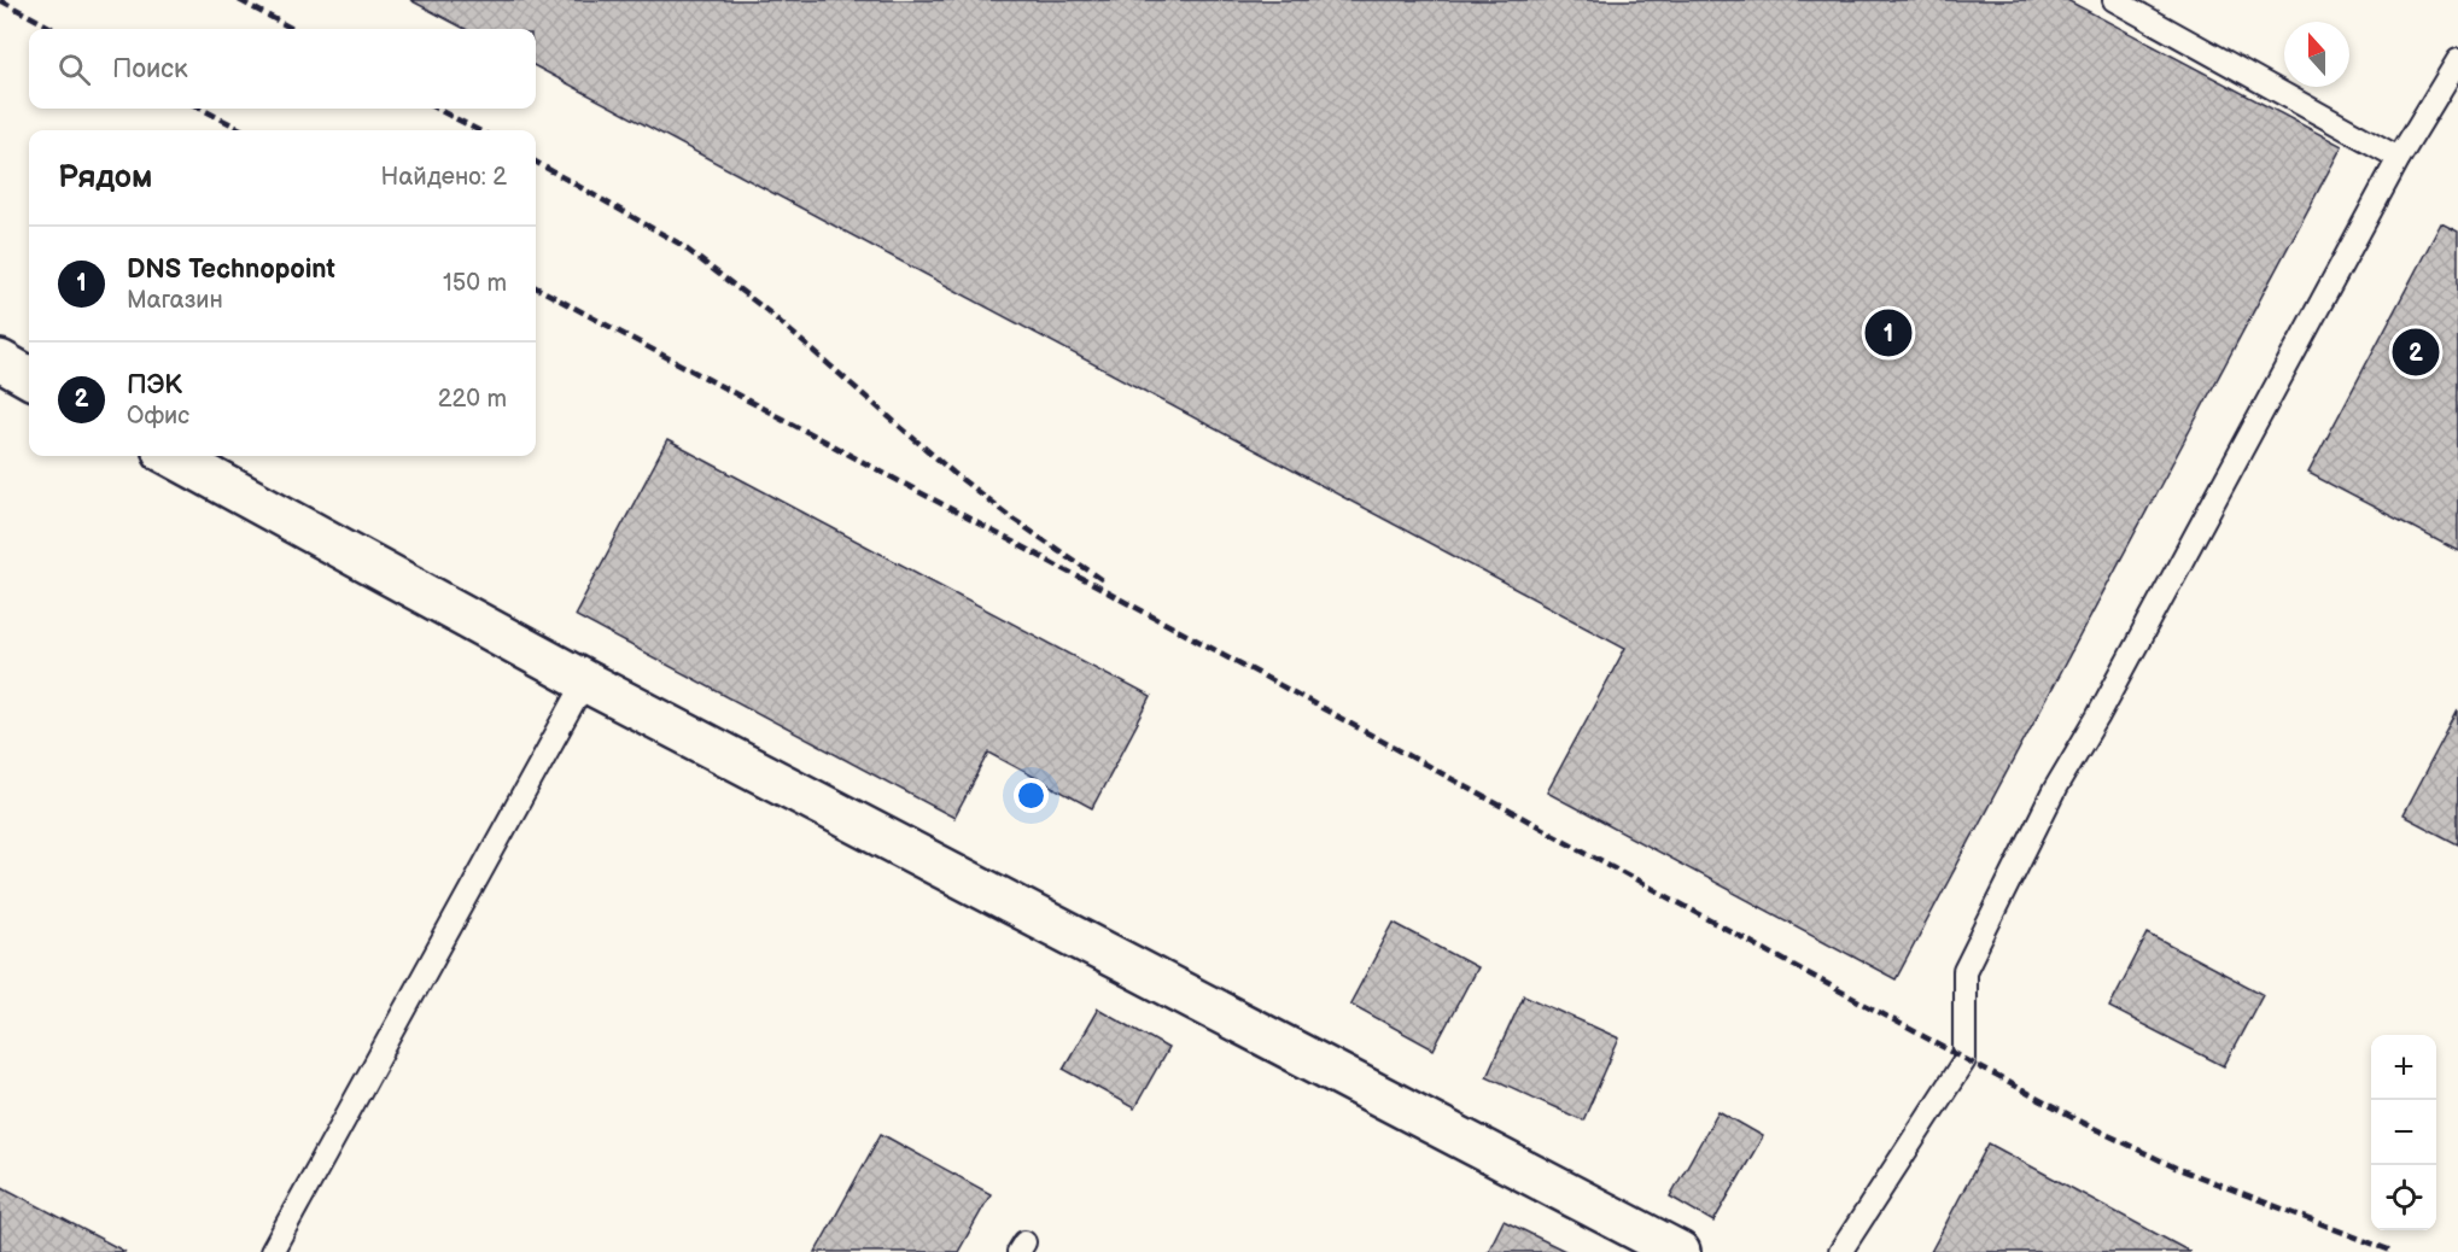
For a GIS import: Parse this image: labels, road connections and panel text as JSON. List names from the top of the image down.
{
  "north": "top",
  "page": {
    "search": "Поиск",
    "heading": ["Рядом", "Найдено: 2"],
    "list": [
      {
        "mark": "1",
        "name": "DNS Technopoint",
        "note": "Магазин",
        "value": "150 m"
      },
      {
        "mark": "2",
        "name": "ПЭК",
        "note": "Офис",
        "value": "220 m"
      }
    ],
    "pins": ["1", "2"],
    "map_buttons": ["+", "−"]
  }
}
